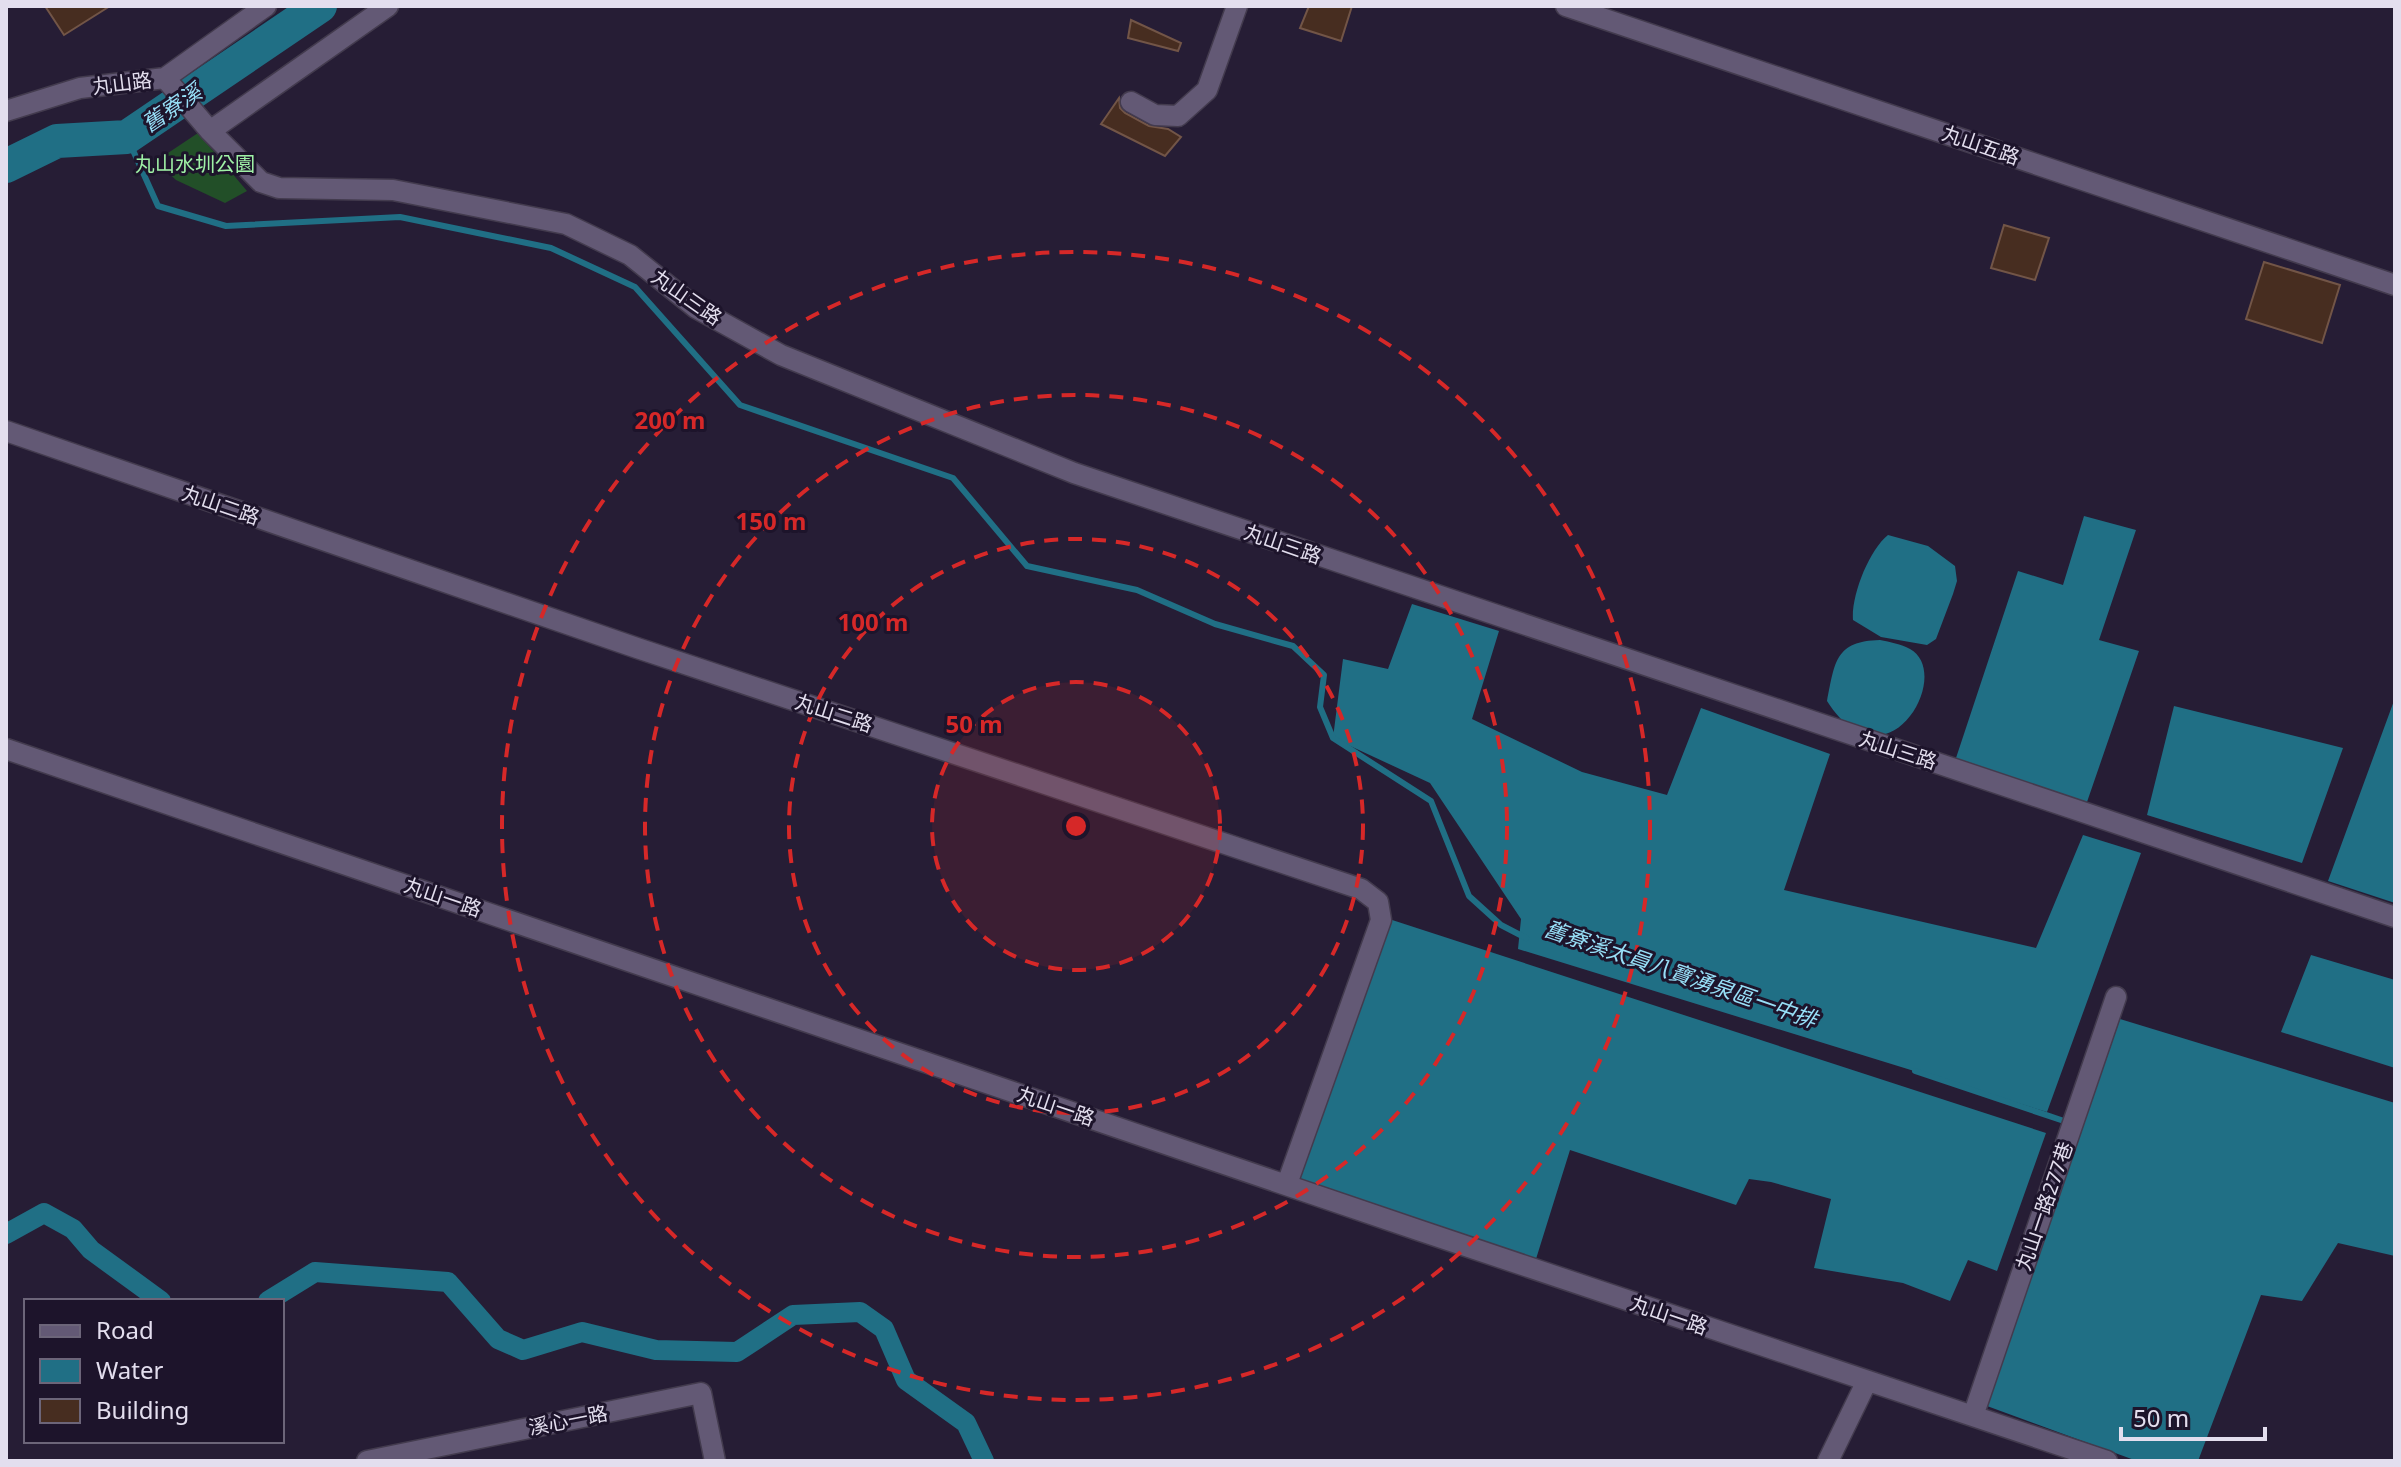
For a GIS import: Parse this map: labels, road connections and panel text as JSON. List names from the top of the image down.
{
  "streets": {
    "street": [
      "丸山路",
      "丸山五路",
      "丸山三路",
      "丸山二路",
      "丸山一路",
      "丸山一路277巷",
      "溪心一路"
    ]
  },
  "crossings": [
    ["丸山路", "丸山三路"],
    ["丸山二路", "丸山一路"],
    ["丸山一路", "丸山一路277巷"]
  ],
  "water": ["舊寮溪", "舊寮溪太員八寶湧泉區一中排"],
  "parks": ["丸山水圳公園"],
  "legend": ["Road", "Water", "Building"],
  "scale_bar": "50 m",
  "rings": [
    "200 m",
    "150 m",
    "100 m",
    "50 m"
  ]
}
